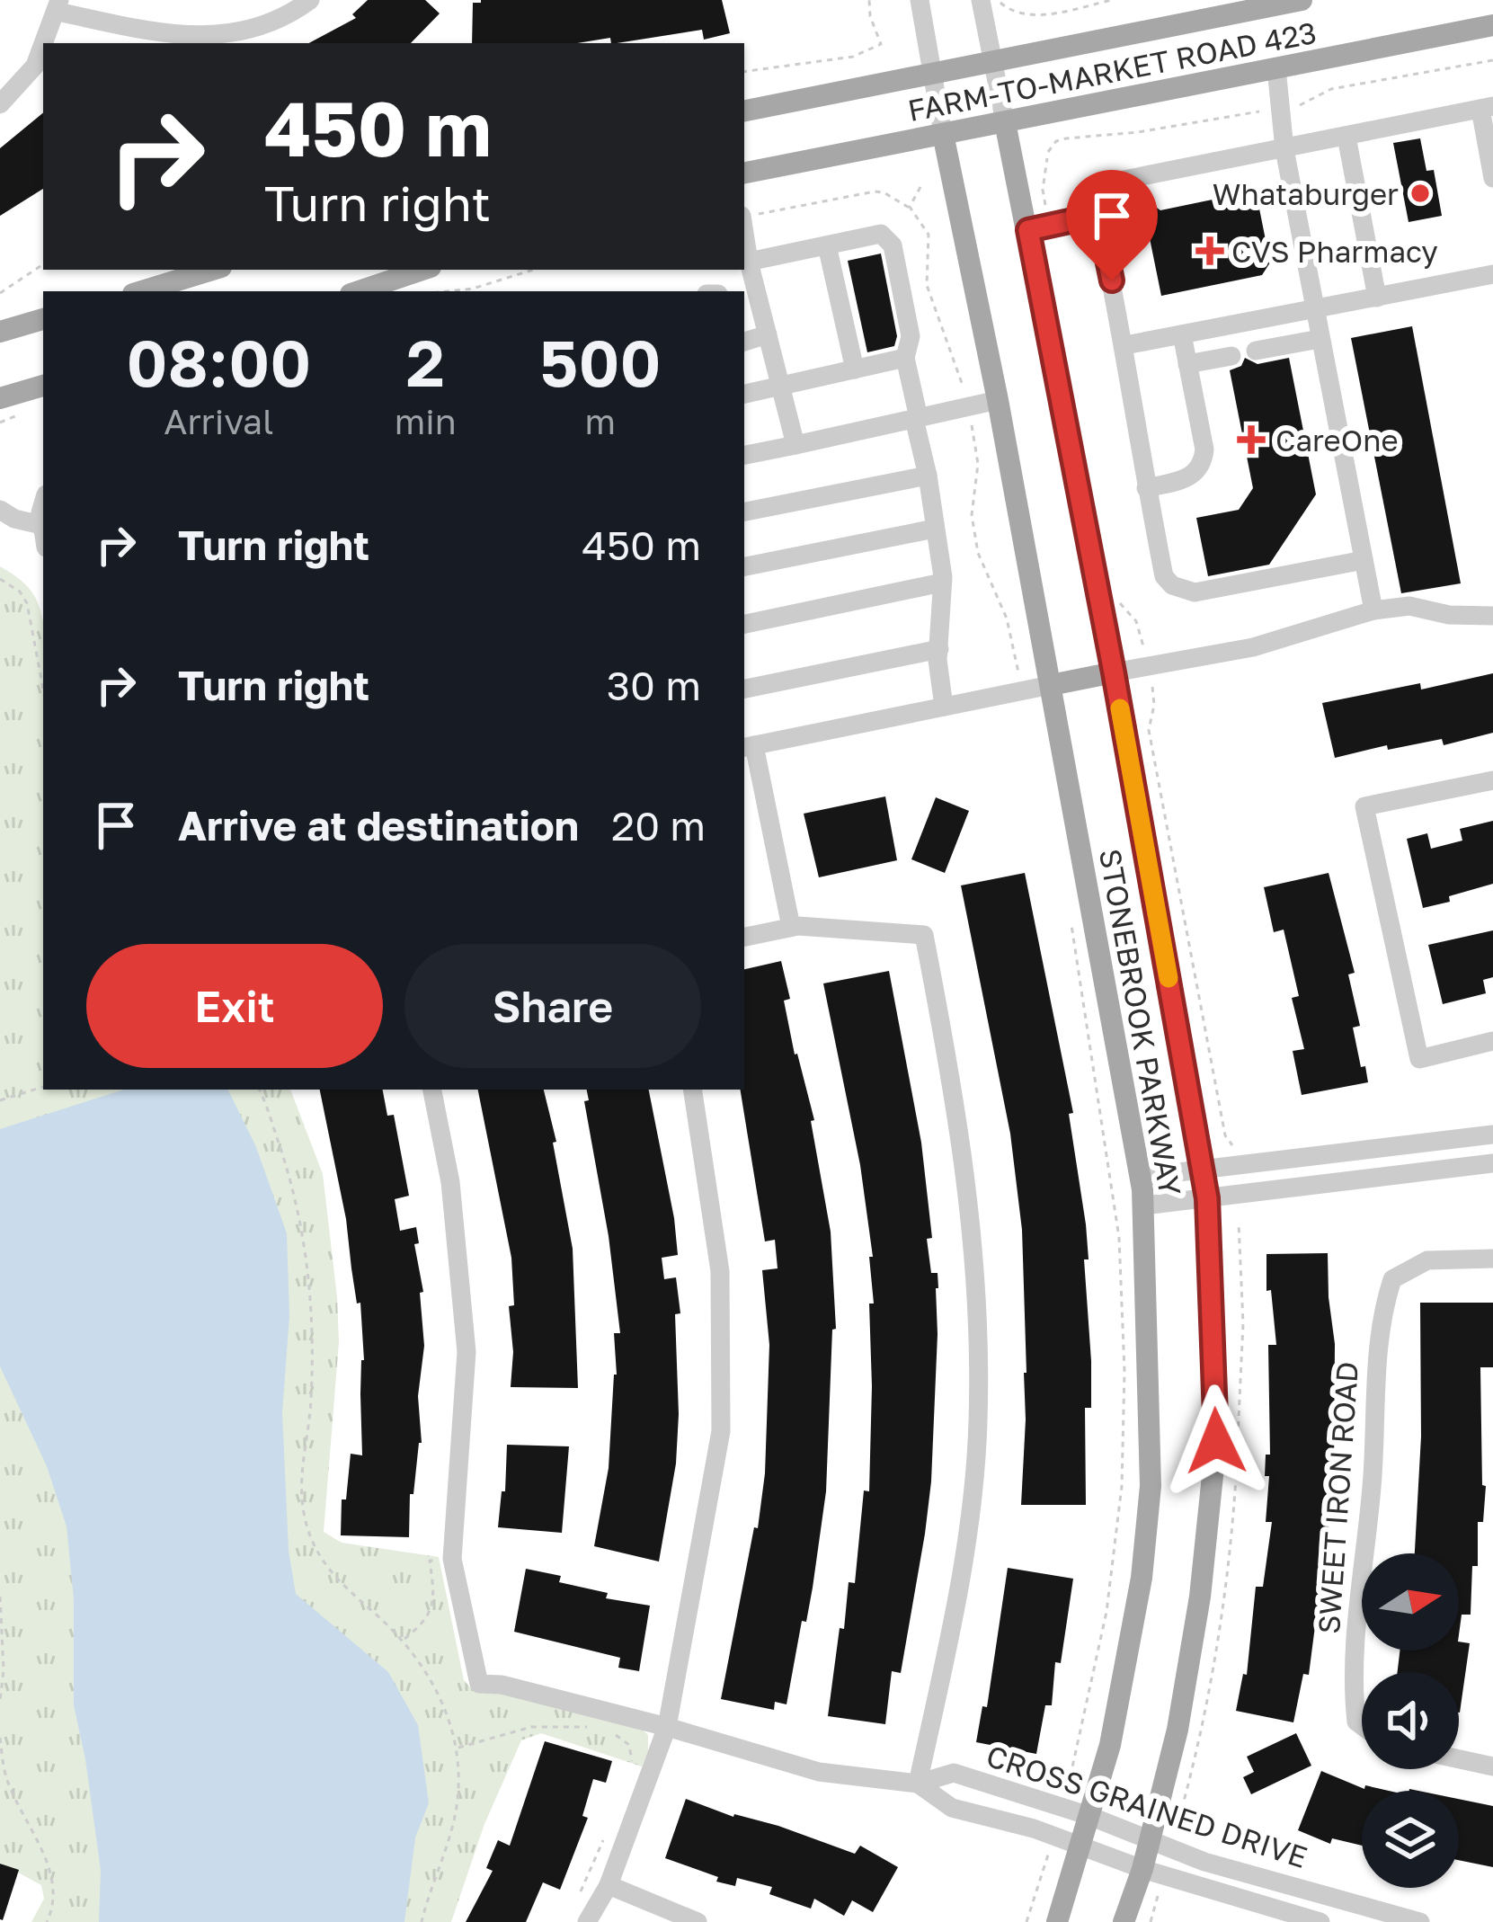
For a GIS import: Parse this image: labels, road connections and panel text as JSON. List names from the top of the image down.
{
  "streets": {
    "main road": ["FARM-TO-MARKET ROAD 423", "STONEBROOK PARKWAY"],
    "street": ["SWEET IRON ROAD", "CROSS GRAINED DRIVE"]
  },
  "crossings": [
    ["FARM-TO-MARKET ROAD 423", "STONEBROOK PARKWAY"],
    ["STONEBROOK PARKWAY", "CROSS GRAINED DRIVE"]
  ],
  "places": {
    "other": ["Whataburger"],
    "health": ["CVS Pharmacy", "CareOne"]
  },
  "north": "right",
  "page": {
    "turn": ["450 m", "Turn right"],
    "eta": [
      "08:00",
      "Arrival",
      "2",
      "min",
      "500",
      "m"
    ],
    "list": [
      {
        "name": "Turn right",
        "value": "450 m"
      },
      {
        "name": "Turn right",
        "value": "30 m"
      },
      {
        "name": "Arrive at destination",
        "value": "20 m"
      }
    ],
    "buttons": ["Exit", "Share"]
  }
}
